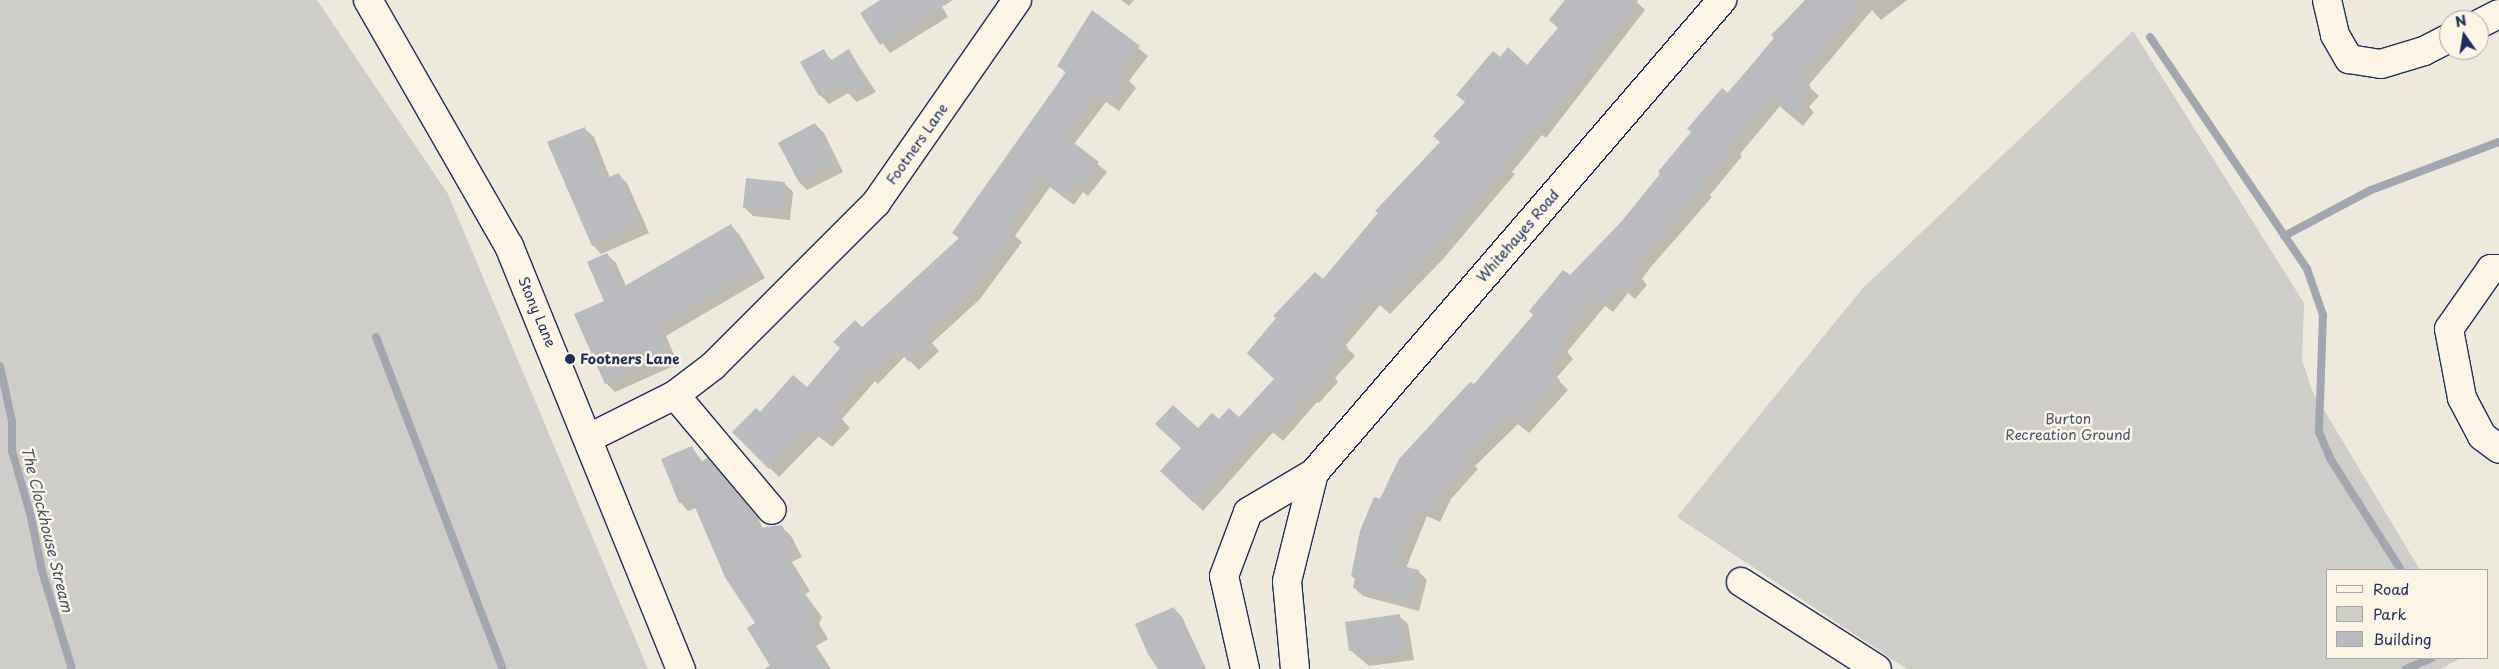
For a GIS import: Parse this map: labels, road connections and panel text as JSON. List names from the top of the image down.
{
  "streets": {
    "street": ["Footners Lane", "Whitehayes Road", "Stony Lane"]
  },
  "crossings": [
    ["Footners Lane", "Stony Lane"]
  ],
  "water": ["The Clockhouse Stream"],
  "parks": ["Burton Recreation Ground"],
  "places": ["Footners Lane"],
  "legend": ["Road", "Park", "Building"],
  "north": "top"
}
